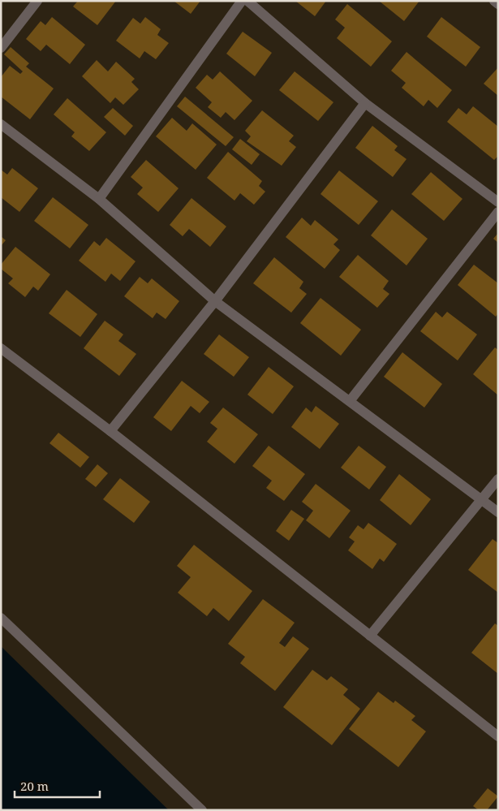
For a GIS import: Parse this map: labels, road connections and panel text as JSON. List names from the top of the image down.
{
  "scale_bar": "20 m"
}
